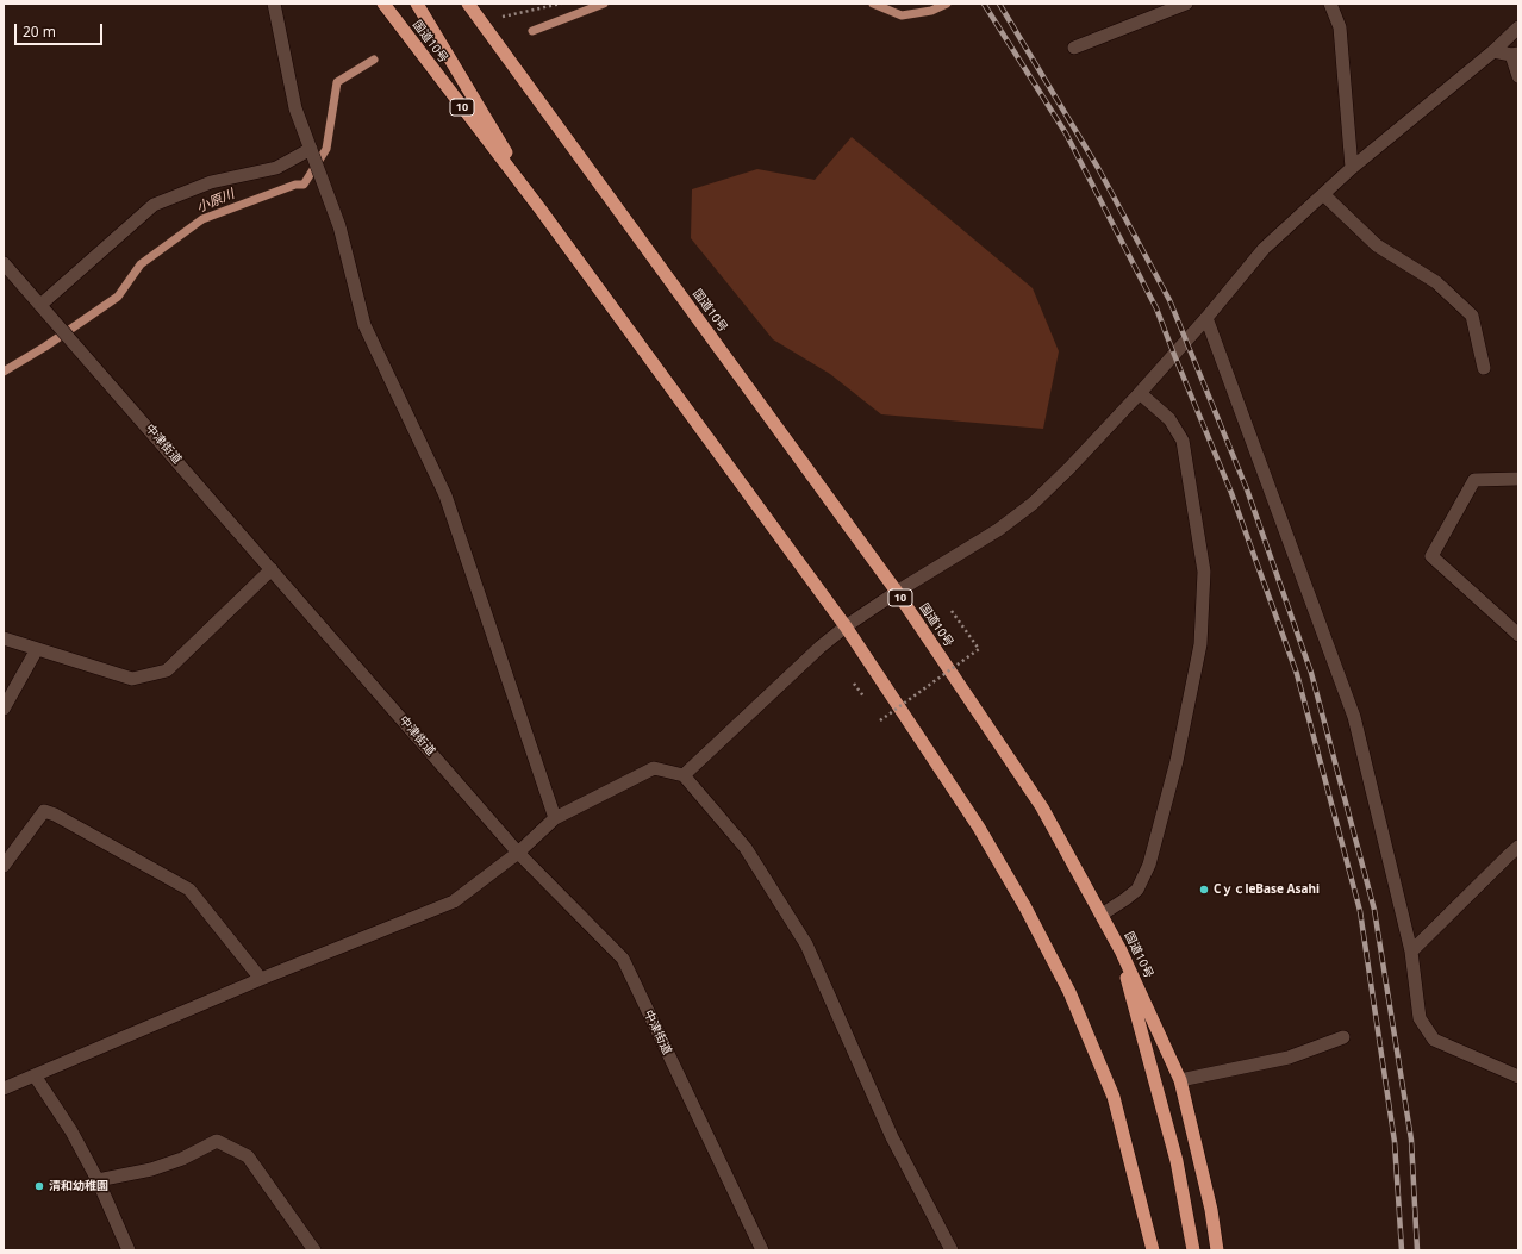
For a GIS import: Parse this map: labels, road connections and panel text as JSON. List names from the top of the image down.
{
  "streets": {
    "highway": ["国道10号", "10"],
    "street": ["中津街道"]
  },
  "water": ["小原川"],
  "places": ["CｙｃleBase Asahi", "清和幼稚園"],
  "scale_bar": "20 m"
}
